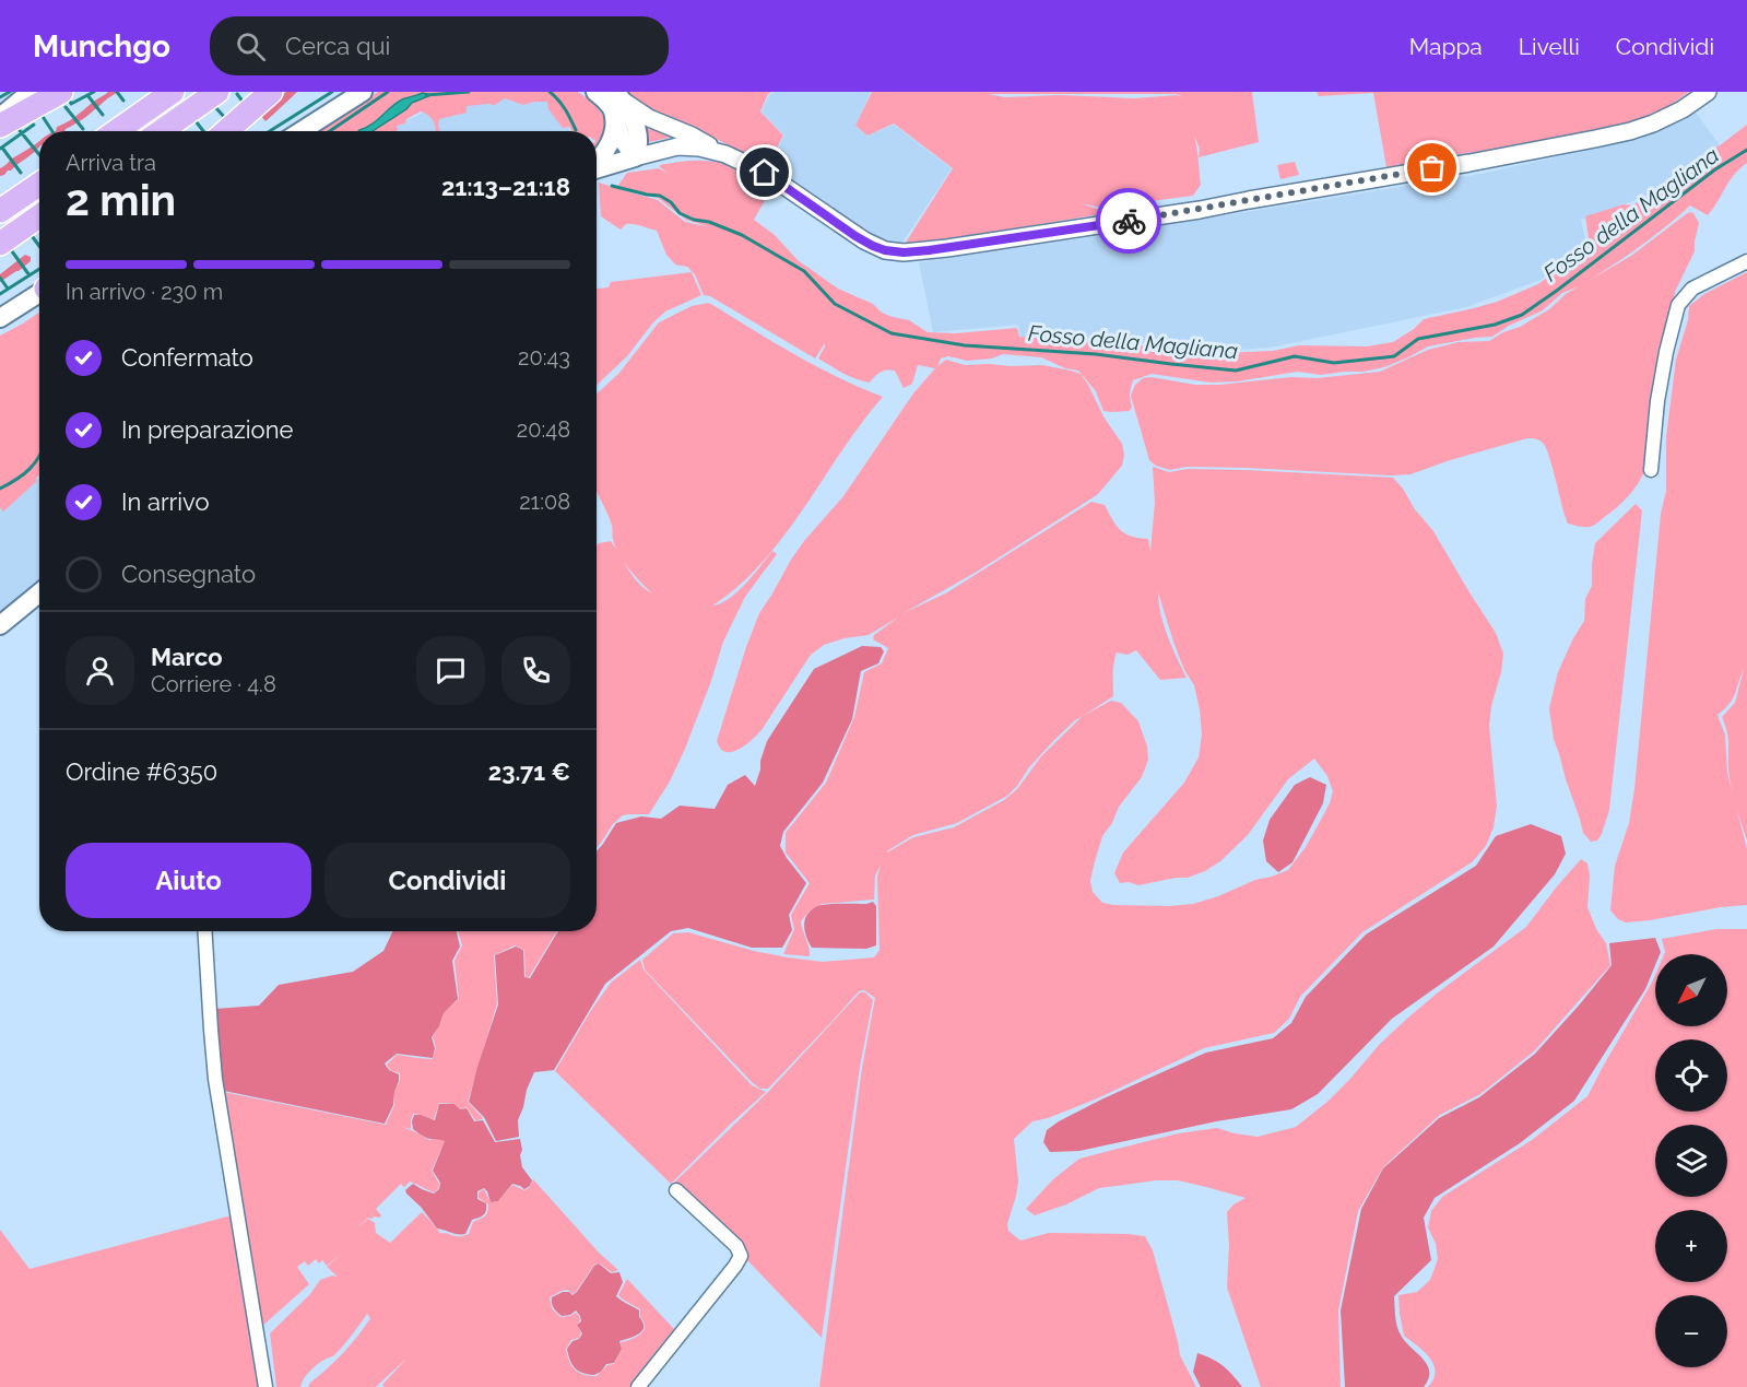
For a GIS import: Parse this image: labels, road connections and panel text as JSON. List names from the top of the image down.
{
  "water": ["Fosso della Magliana"],
  "north": "bottom left",
  "page": {
    "header": "Munchgo",
    "search": "Cerca qui",
    "nav": ["Mappa", "Livelli", "Condividi"],
    "heading": ["2 min", "Arriva tra", "21:13–21:18"],
    "panel": [
      "Marco",
      "Corriere · 4.8",
      "Ordine #6350",
      "23.71 €"
    ],
    "bar": "In arrivo · 230 m",
    "list": [
      ["Confermato", "20:43"],
      ["In preparazione", "20:48"],
      ["In arrivo", "21:08"],
      "Consegnato"
    ],
    "buttons": ["Aiuto", "Condividi"],
    "map_buttons": ["+", "−"]
  }
}
